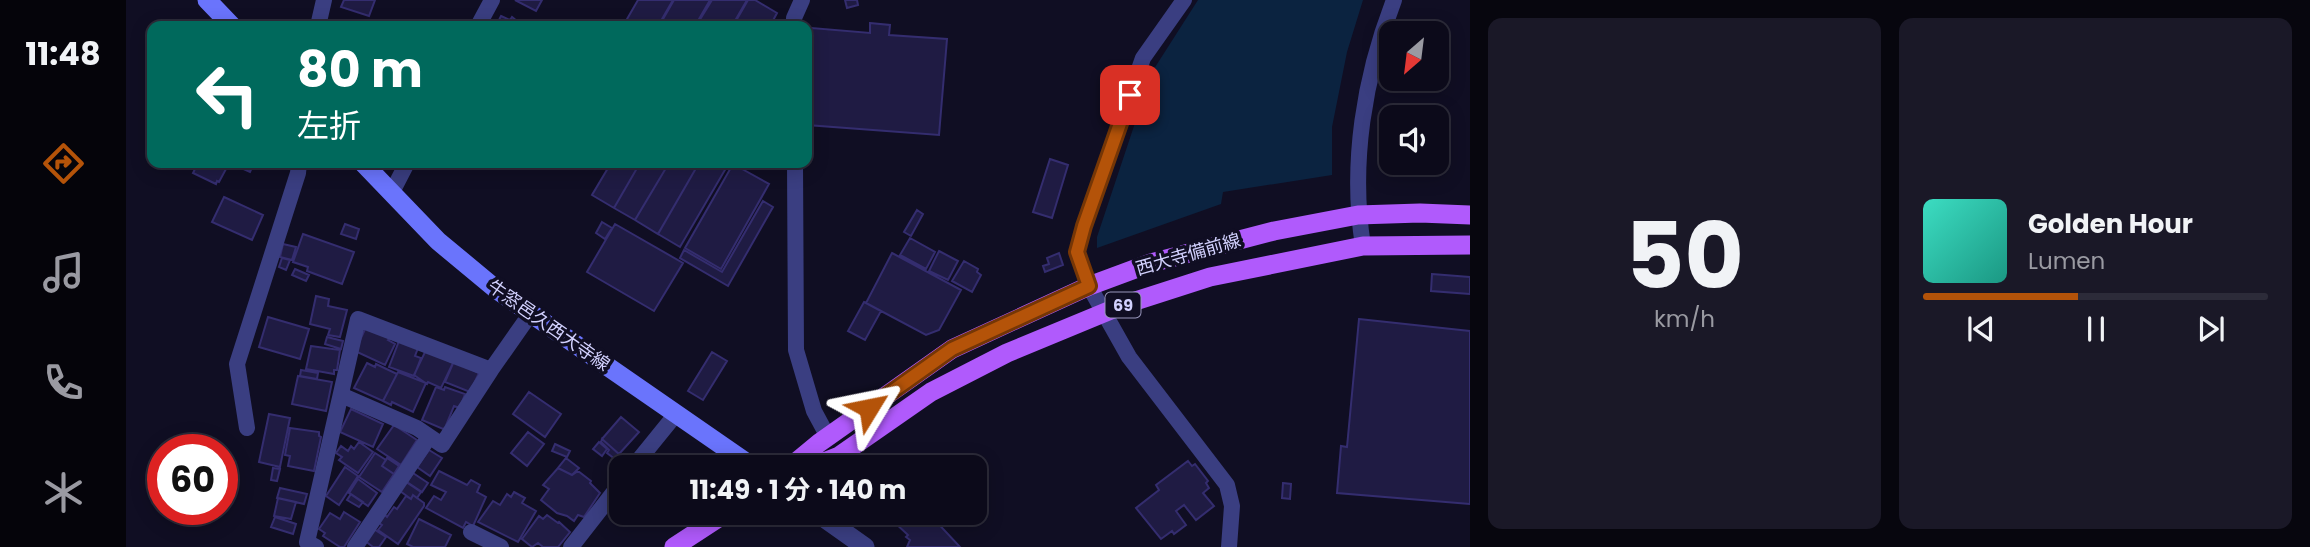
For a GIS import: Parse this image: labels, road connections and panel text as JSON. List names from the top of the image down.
{
  "streets": {
    "main road": ["西大寺備前線", "69", "牛窓邑久西大寺線"]
  },
  "north": "bottom left",
  "page": {
    "tabs": "11:48",
    "tile": ["50", "km/h"],
    "turn": ["80 m", "左折"],
    "song": ["Golden Hour", "Lumen"],
    "limit": "60",
    "trip": "11:49 · 1 分 · 140 m"
  }
}
